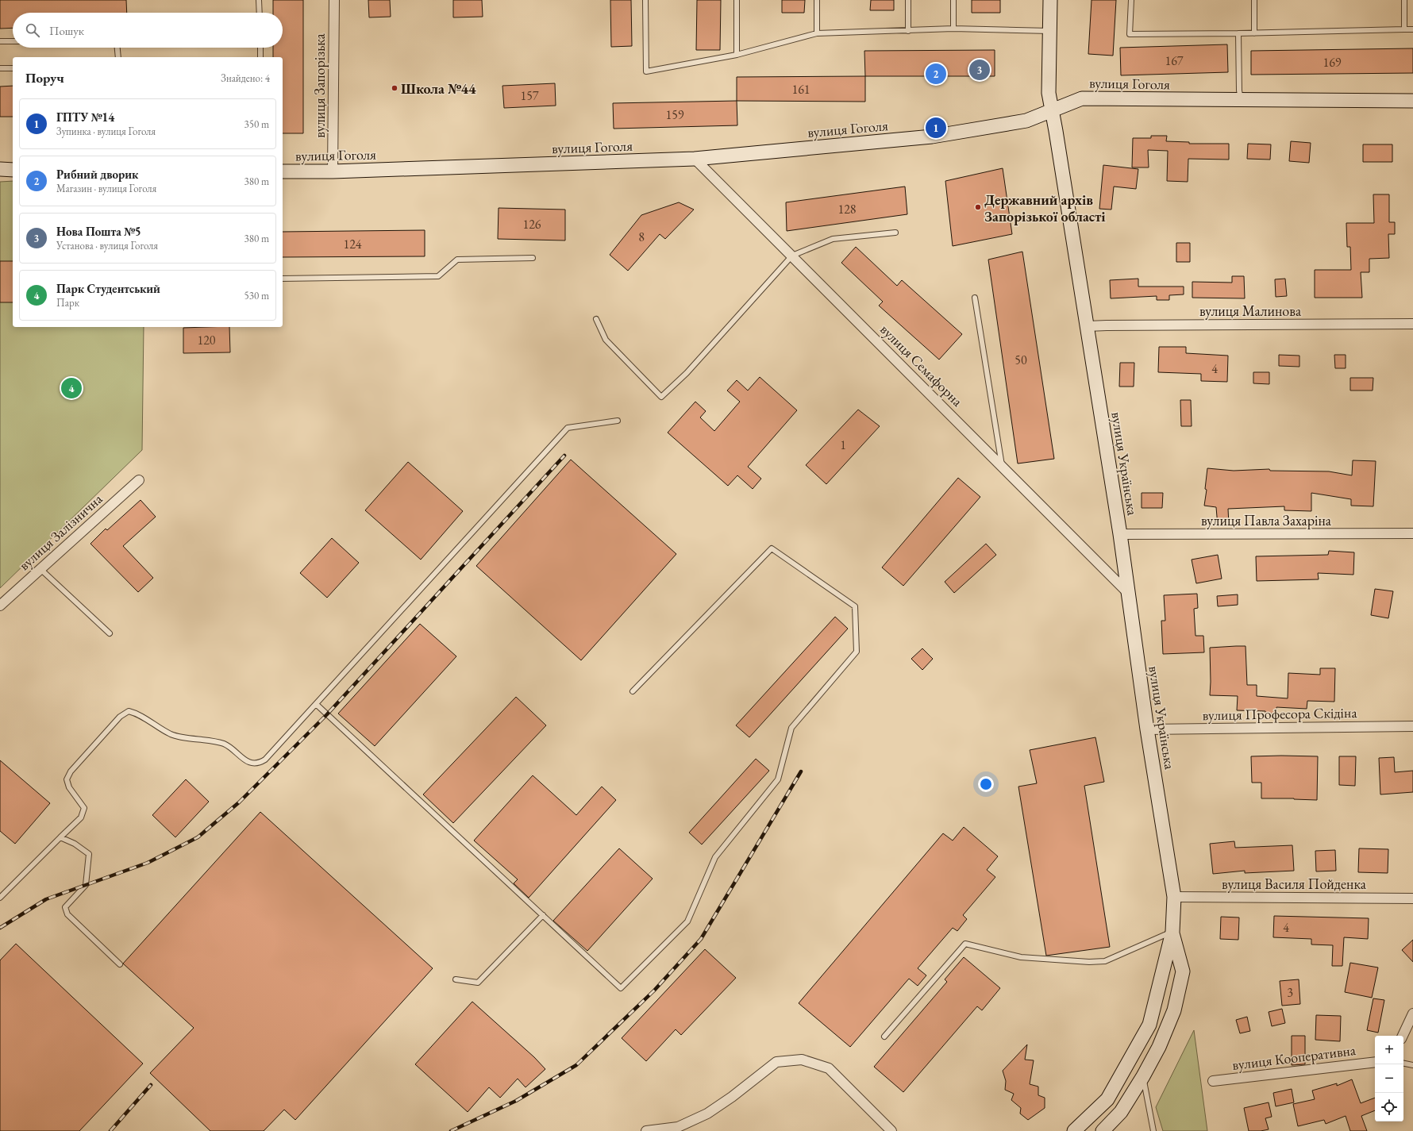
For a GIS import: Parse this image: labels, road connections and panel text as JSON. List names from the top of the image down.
{
  "streets": {
    "main road": ["вулиця Гоголя", "вулиця Українська"],
    "street": [
      "вулиця Запорізька",
      "вулиця Малинова",
      "вулиця Семафорна",
      "вулиця Павла Захаріна",
      "вулиця Залізнична",
      "вулиця Професора Скідіна",
      "вулиця Василя Пойденка",
      "вулиця Кооперативна"
    ]
  },
  "crossings": [
    ["вулиця Гоголя", "вулиця Запорізька"],
    ["вулиця Гоголя", "вулиця Семафорна"],
    ["вулиця Гоголя", "вулиця Українська"],
    ["вулиця Малинова", "вулиця Українська"],
    ["вулиця Семафорна", "вулиця Українська"],
    ["вулиця Українська", "вулиця Павла Захаріна"],
    ["вулиця Українська", "вулиця Професора Скідіна"],
    ["вулиця Українська", "вулиця Василя Пойденка"]
  ],
  "places": ["Школа №44", "Державний архів Запорізької області"],
  "house_numbers": [
    "167",
    "169",
    "161",
    "157",
    "159",
    "128",
    "126",
    "8",
    "124",
    "120",
    "50",
    "4",
    "1",
    "4",
    "3"
  ],
  "page": {
    "search": "Пошук",
    "heading": ["Поруч", "Знайдено: 4"],
    "pins": [
      "3",
      "2",
      "1",
      "4"
    ],
    "list": [
      {
        "mark": "1",
        "name": "ГПТУ №14",
        "note": "Зупинка · вулиця Гоголя",
        "value": "350 m"
      },
      {
        "mark": "2",
        "name": "Рибний дворик",
        "note": "Магазин · вулиця Гоголя",
        "value": "380 m"
      },
      {
        "mark": "3",
        "name": "Нова Пошта №5",
        "note": "Установа · вулиця Гоголя",
        "value": "380 m"
      },
      {
        "mark": "4",
        "name": "Парк Студентський",
        "note": "Парк",
        "value": "530 m"
      }
    ],
    "map_buttons": ["+", "−"]
  }
}
